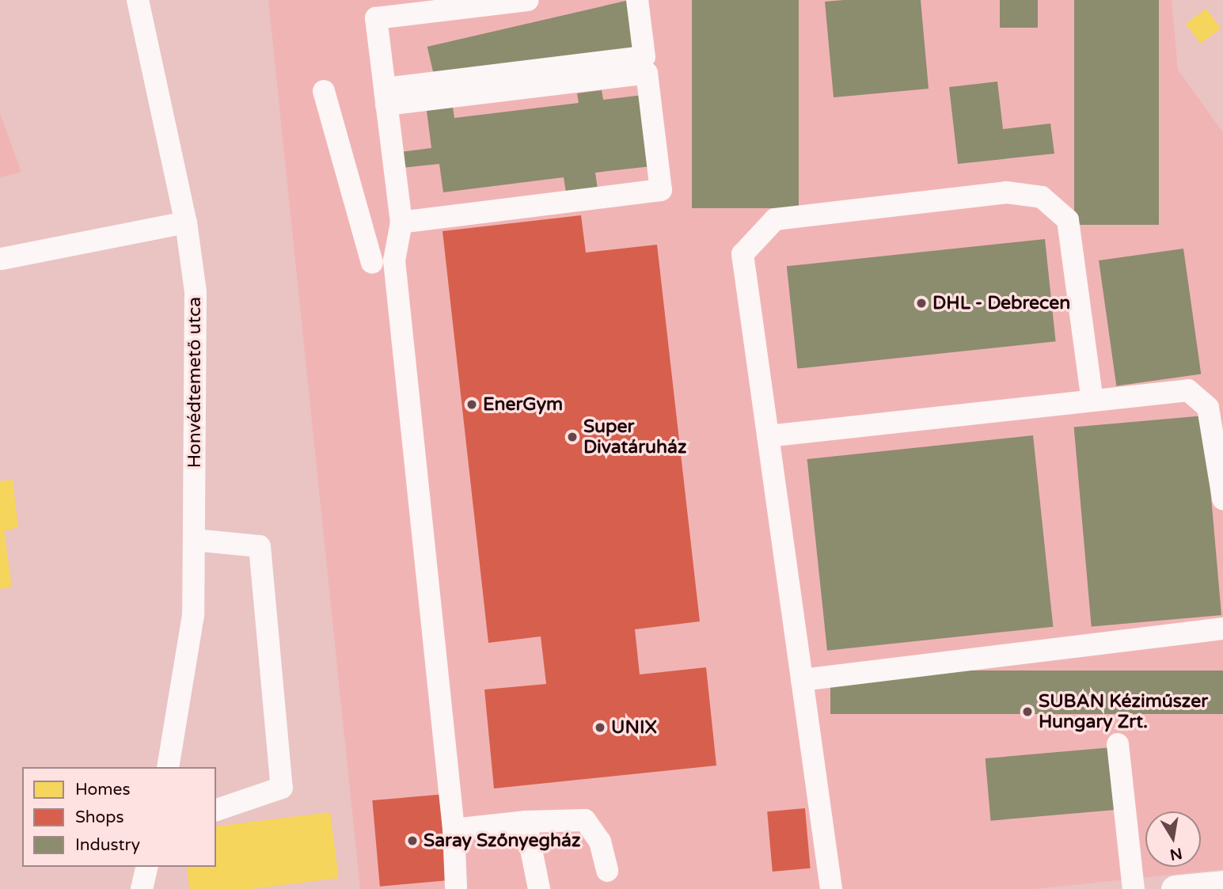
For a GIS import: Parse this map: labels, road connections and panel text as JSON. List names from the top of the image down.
{
  "streets": {
    "street": ["Honvédtemető utca"]
  },
  "places": [
    "DHL - Debrecen",
    "EnerGym",
    "Super Divatáruház",
    "SUBAN Kéziműszer Hungary Zrt.",
    "UNIX",
    "Saray Szőnyegház"
  ],
  "legend": ["Homes", "Shops", "Industry"],
  "north": "bottom"
}
